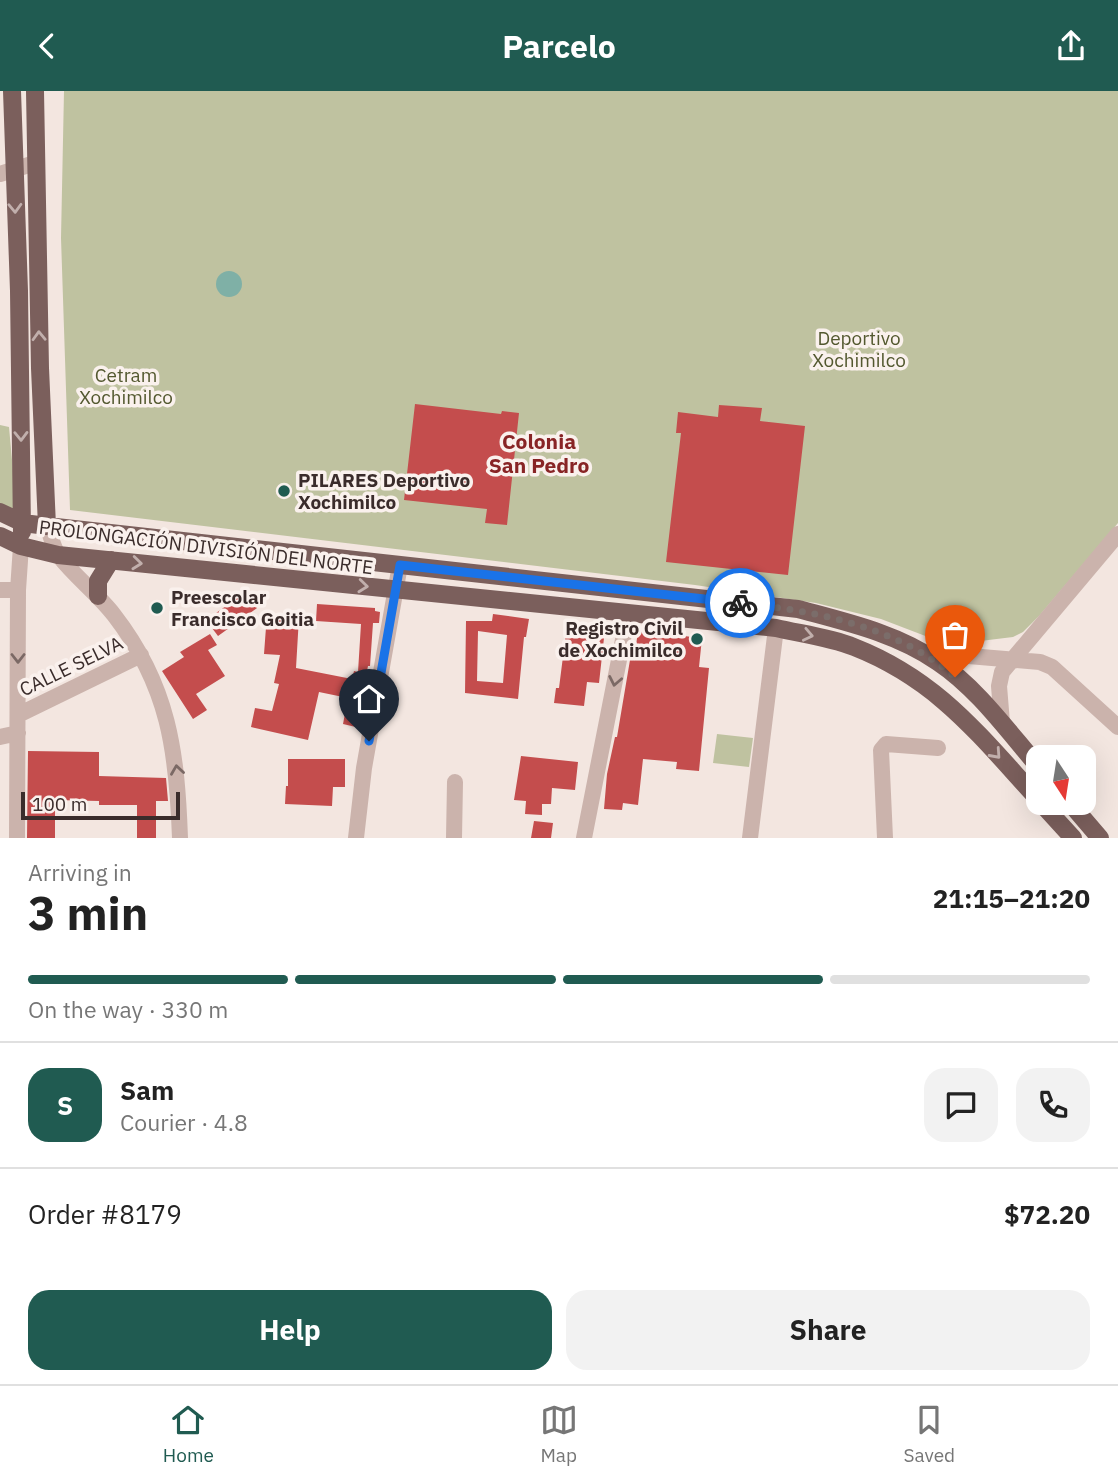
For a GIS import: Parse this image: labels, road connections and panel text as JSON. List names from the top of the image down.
{
  "streets": {
    "main road": ["PROLONGACIÓN DIVISIÓN DEL NORTE"],
    "street": ["CALLE SELVA"]
  },
  "districts": ["Colonia San Pedro"],
  "parks": ["Deportivo Xochimilco", "Cetram Xochimilco"],
  "places": ["PILARES Deportivo Xochimilco", "Preescolar Francisco Goitia", "Registro Civil de Xochimilco"],
  "scale_bar": "100 m",
  "north": "bottom",
  "page": {
    "header": "Parcelo",
    "scale": "100 m",
    "heading": ["3 min", "Arriving in", "21:15–21:20"],
    "panel": [
      "Sam",
      "Courier · 4.8",
      "Order #8179",
      "$72.20"
    ],
    "bar": "On the way · 330 m",
    "round": "S",
    "buttons": ["Help", "Share"],
    "tabs": ["Home", "Map", "Saved"]
  }
}
